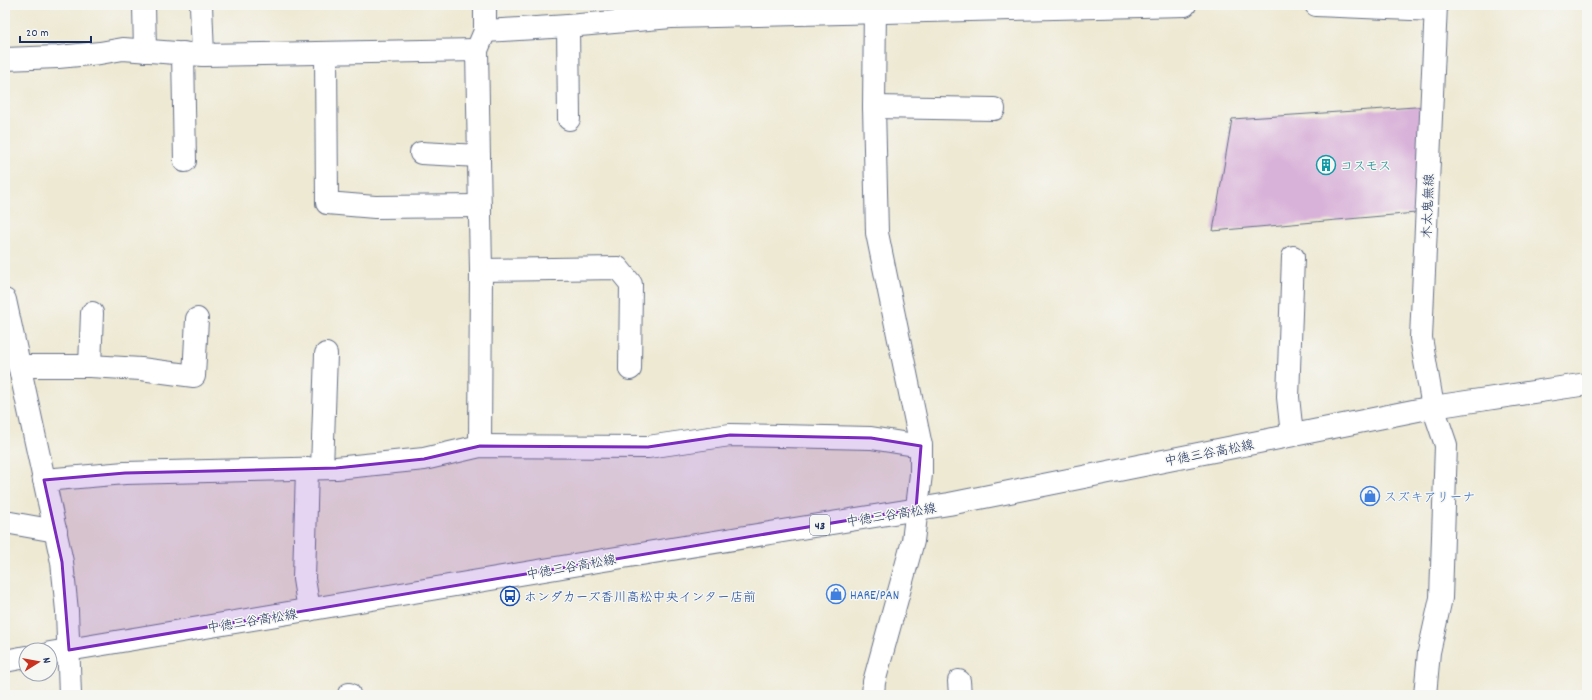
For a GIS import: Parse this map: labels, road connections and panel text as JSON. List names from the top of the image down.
{
  "streets": {
    "street": ["木太鬼無線", "中徳三谷高松線", "43"]
  },
  "crossings": [
    ["木太鬼無線", "中徳三谷高松線"]
  ],
  "places": {
    "building": ["コスモス"],
    "shop": ["スズキアリーナ", "HARE/PAN"],
    "bus stop": ["ホンダカーズ香川高松中央インター店前"]
  },
  "scale_bar": "20 m",
  "north": "right"
}
